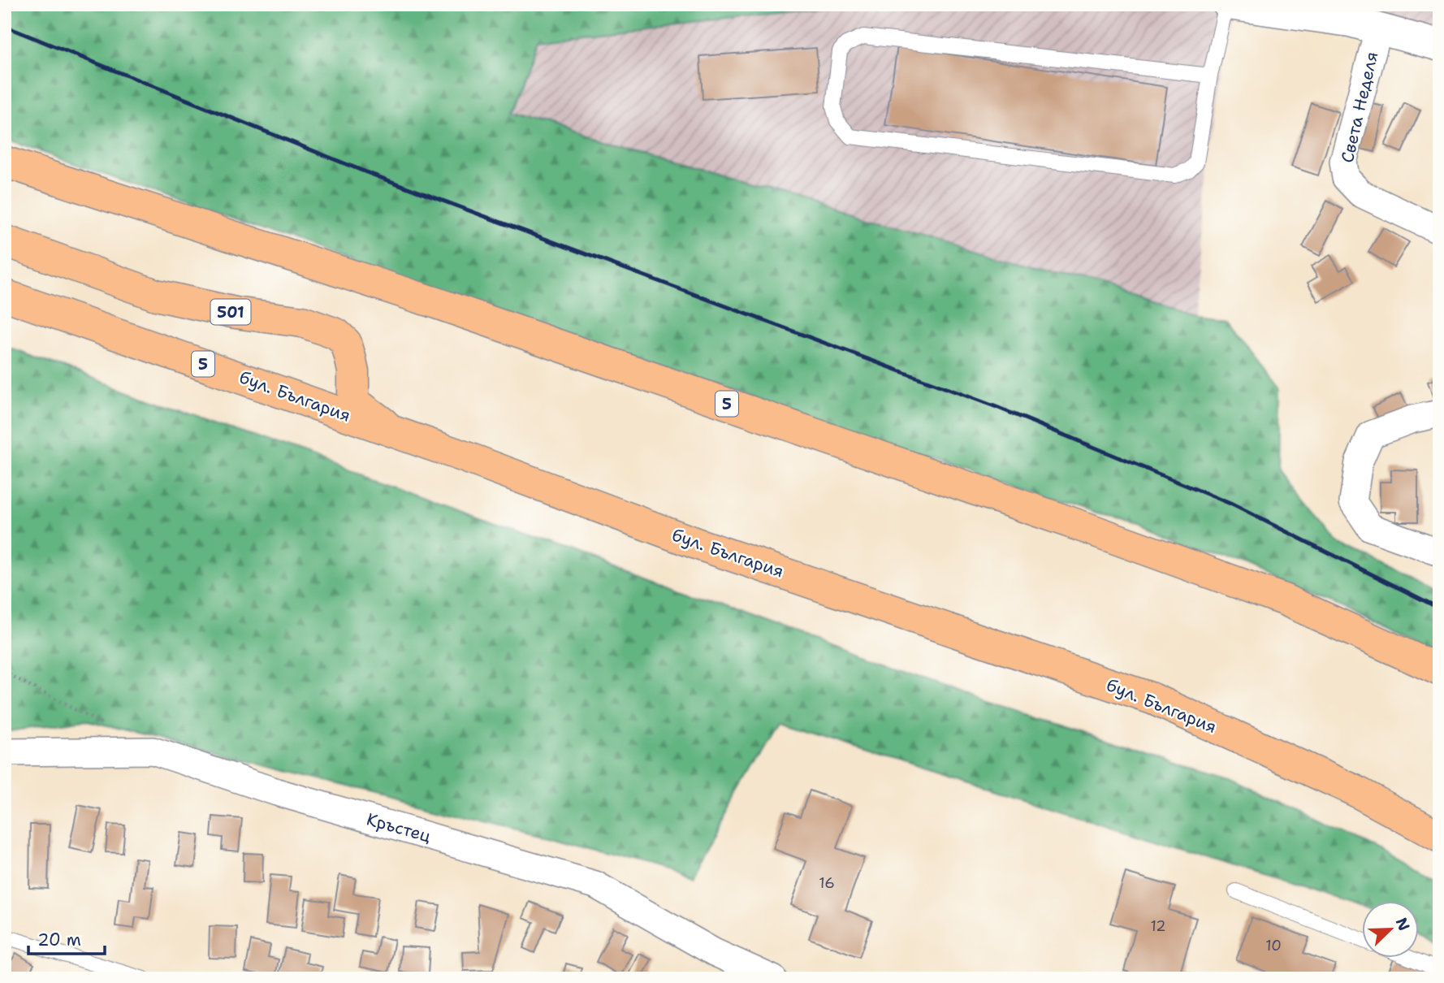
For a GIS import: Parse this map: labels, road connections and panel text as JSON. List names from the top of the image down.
{
  "streets": {
    "highway": ["501", "5", "бул. България"],
    "street": ["Света Неделя", "Кръстец"]
  },
  "crossings": [
    ["501", "бул. България"]
  ],
  "house_numbers": ["16", "12", "10"],
  "scale_bar": "20 m",
  "north": "top right"
}
